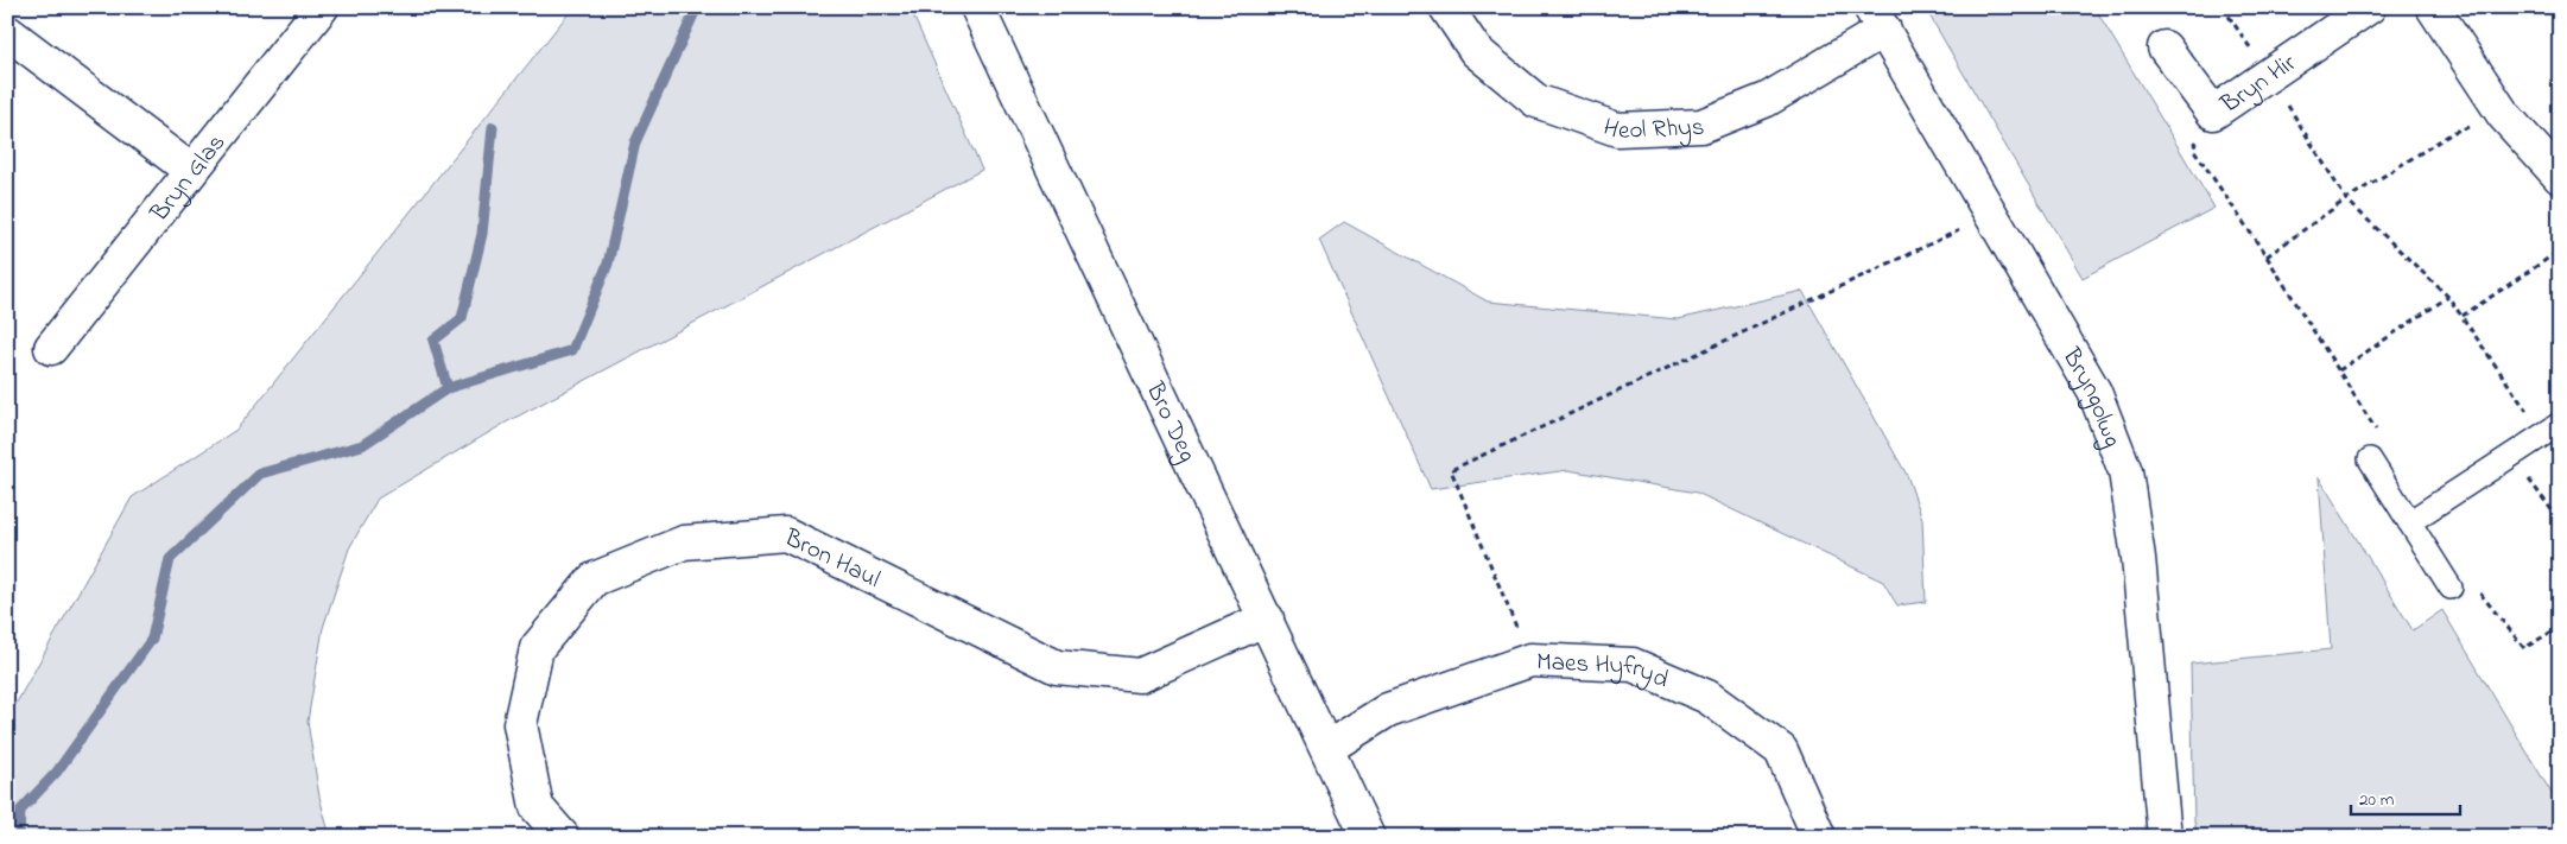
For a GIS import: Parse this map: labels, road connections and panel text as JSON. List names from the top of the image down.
{
  "streets": {
    "street": [
      "Bryn Hir",
      "Heol Rhys",
      "Bryn Glas",
      "Bryngolwg",
      "Bro Deg",
      "Bron Haul",
      "Maes Hyfryd"
    ]
  },
  "crossings": [
    ["Heol Rhys", "Bryngolwg"],
    ["Bro Deg", "Bron Haul"],
    ["Bro Deg", "Maes Hyfryd"]
  ],
  "scale_bar": "20 m"
}
